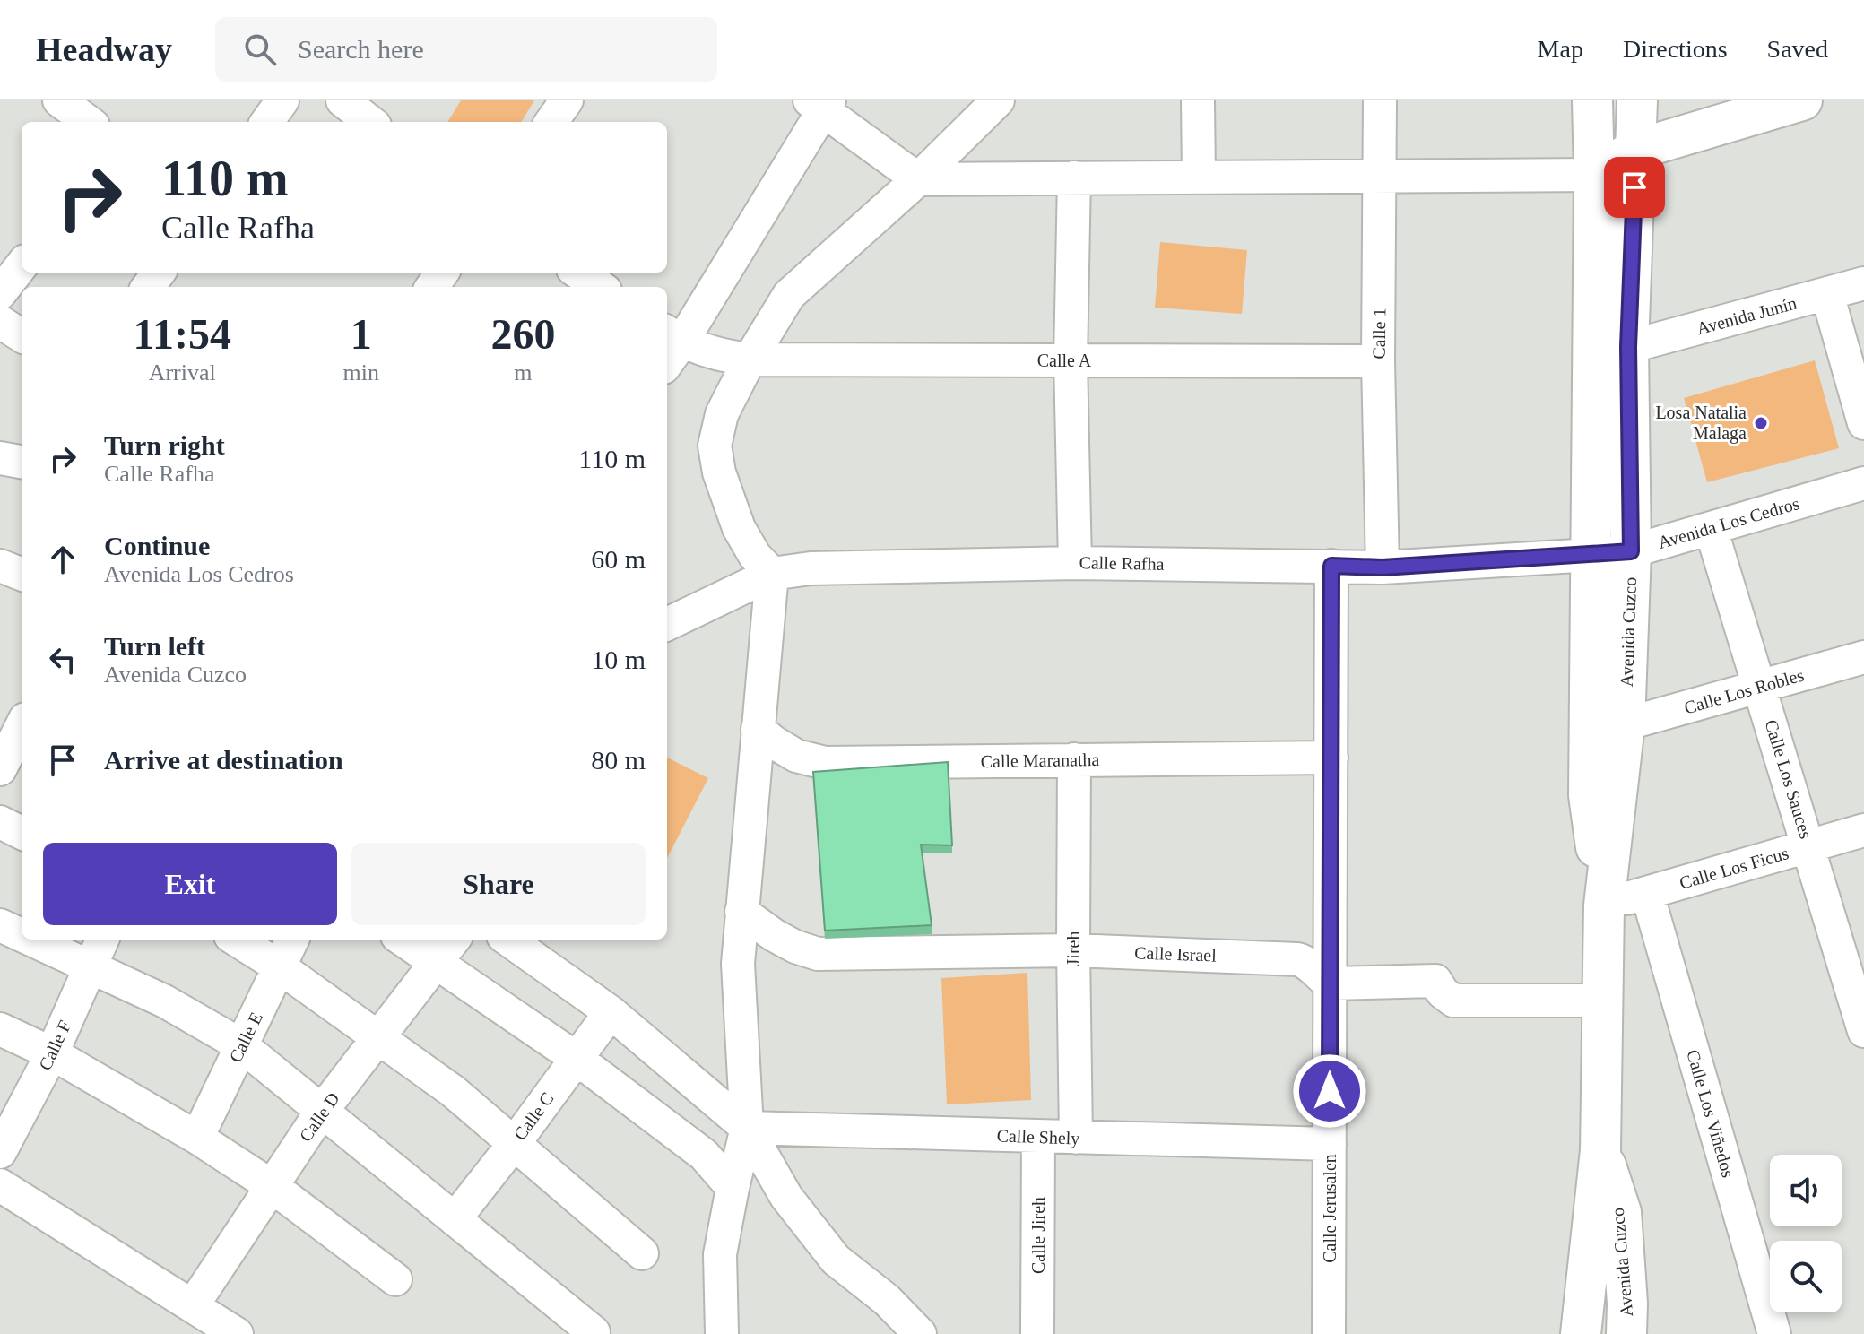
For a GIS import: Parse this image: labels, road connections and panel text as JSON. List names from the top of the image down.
{
  "streets": {
    "street": [
      "Avenida Junín",
      "Calle 1",
      "Calle A",
      "Avenida Los Cedros",
      "Calle Rafha",
      "Avenida Cuzco",
      "Calle Los Robles",
      "Calle Maranatha",
      "Calle Los Sauces",
      "Calle Los Ficus",
      "Jireh",
      "Calle Israel",
      "Calle E",
      "Calle F",
      "Calle Los Viñedos",
      "Calle C",
      "Calle D",
      "Calle Shely",
      "Calle Jerusalen",
      "Calle Jireh"
    ]
  },
  "crossings": [
    ["Avenida Junín", "Avenida Cuzco"],
    ["Calle 1", "Calle A"],
    ["Calle 1", "Calle Rafha"],
    ["Avenida Los Cedros", "Calle Rafha"],
    ["Avenida Los Cedros", "Avenida Cuzco"],
    ["Avenida Los Cedros", "Calle Los Sauces"],
    ["Calle Rafha", "Avenida Cuzco"],
    ["Calle Rafha", "Calle Jerusalen"],
    ["Avenida Cuzco", "Calle Los Robles"],
    ["Avenida Cuzco", "Calle Los Ficus"],
    ["Calle Los Robles", "Calle Los Sauces"],
    ["Calle Maranatha", "Jireh"],
    ["Calle Maranatha", "Calle Jerusalen"],
    ["Calle Los Sauces", "Calle Los Ficus"],
    ["Calle Los Ficus", "Calle Los Viñedos"],
    ["Jireh", "Calle Israel"],
    ["Jireh", "Calle Shely"],
    ["Calle Israel", "Calle Jerusalen"],
    ["Calle Shely", "Calle Jerusalen"],
    ["Calle Shely", "Calle Jireh"]
  ],
  "places": ["Losa Natalia Malaga"],
  "page": {
    "header": "Headway",
    "search": "Search here",
    "nav": ["Map", "Directions", "Saved"],
    "turn": ["110 m", "Calle Rafha"],
    "eta": [
      "11:54",
      "Arrival",
      "1",
      "min",
      "260",
      "m"
    ],
    "list": [
      {
        "name": "Turn right",
        "note": "Calle Rafha",
        "value": "110 m"
      },
      {
        "name": "Continue",
        "note": "Avenida Los Cedros",
        "value": "60 m"
      },
      {
        "name": "Turn left",
        "note": "Avenida Cuzco",
        "value": "10 m"
      },
      {
        "name": "Arrive at destination",
        "value": "80 m"
      }
    ],
    "buttons": ["Exit", "Share"]
  }
}
